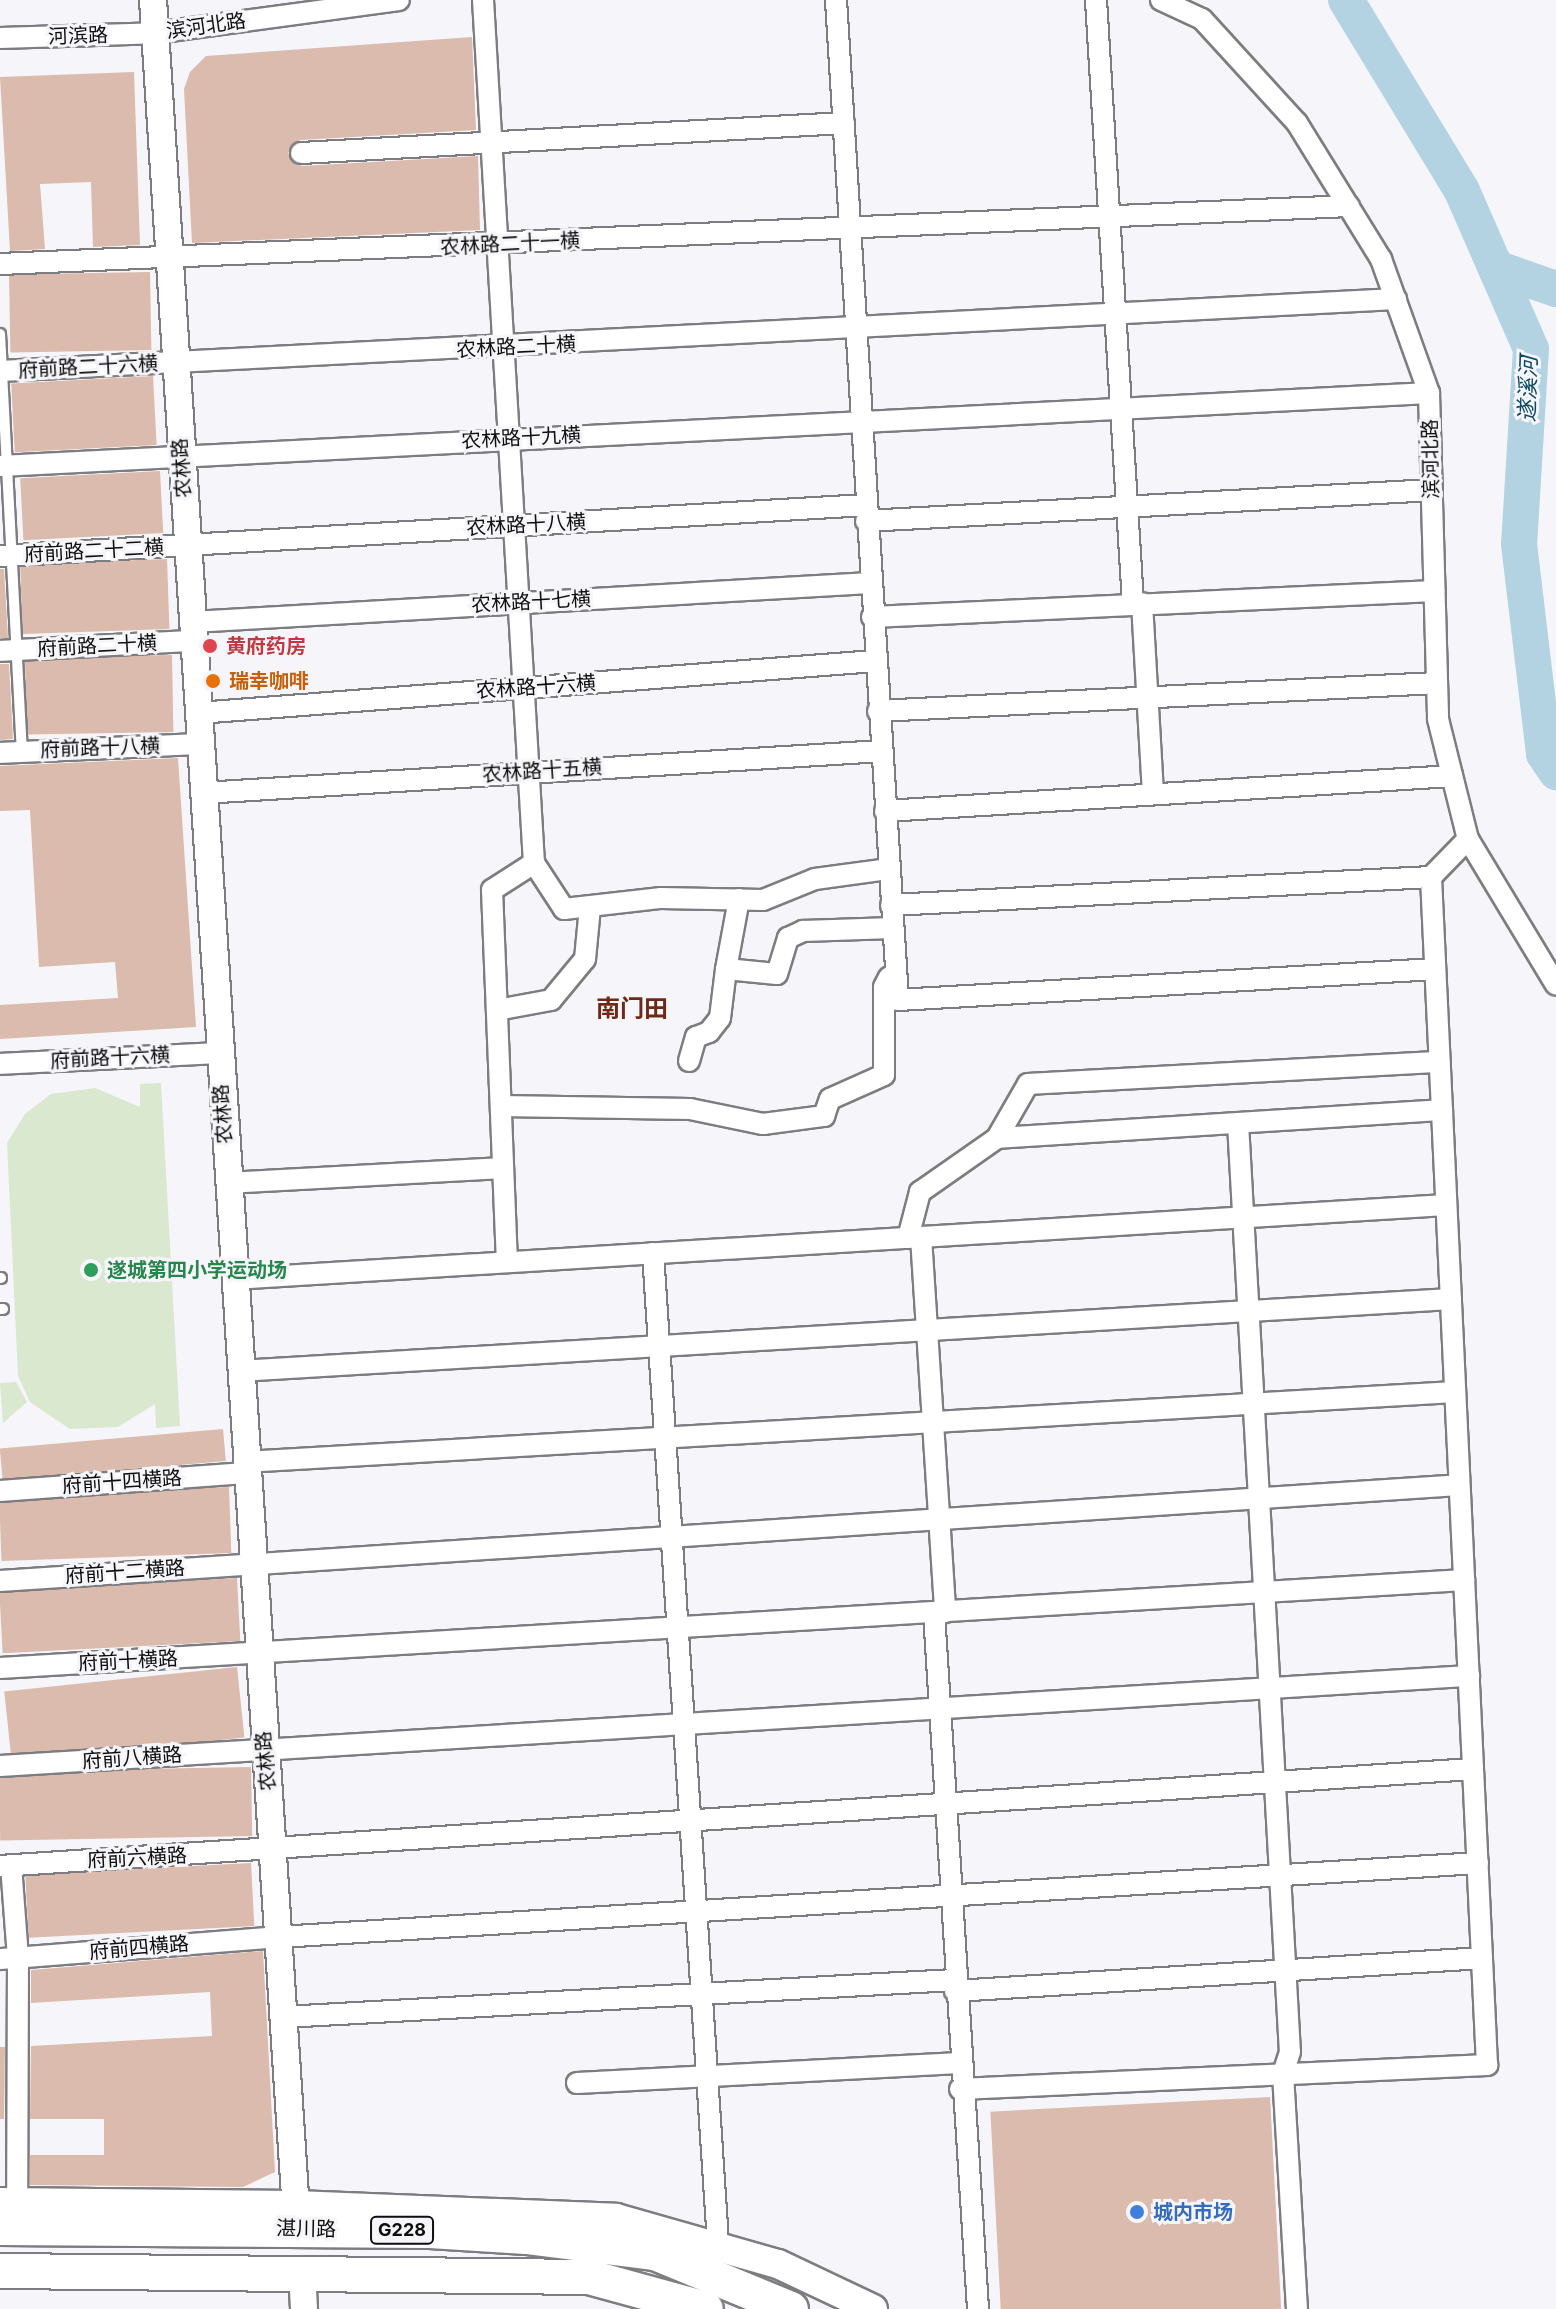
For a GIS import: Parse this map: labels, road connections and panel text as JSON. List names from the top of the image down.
{
  "streets": {
    "highway": ["湛川路", "G228"],
    "street": [
      "滨河北路",
      "河滨路",
      "农林路二十一横",
      "农林路二十横",
      "府前路二十六横",
      "农林路十九横",
      "农林路",
      "农林路十八横",
      "府前路二十二横",
      "农林路十七横",
      "府前路二十横",
      "农林路十六横",
      "府前路十八横",
      "农林路十五横",
      "府前路十六横",
      "府前十四横路",
      "府前十二横路",
      "府前十横路",
      "府前八横路",
      "府前六横路",
      "府前四横路"
    ]
  },
  "crossings": [
    ["滨河北路", "河滨路"],
    ["滨河北路", "农林路二十一横"],
    ["滨河北路", "农林路二十横"],
    ["滨河北路", "农林路十九横"],
    ["滨河北路", "农林路"],
    ["滨河北路", "农林路十八横"],
    ["河滨路", "农林路"],
    ["农林路二十一横", "农林路"],
    ["农林路二十横", "府前路二十六横"],
    ["农林路二十横", "农林路"],
    ["府前路二十六横", "农林路"],
    ["农林路十九横", "农林路"],
    ["农林路", "农林路十八横"],
    ["农林路", "府前路二十二横"],
    ["农林路", "农林路十七横"],
    ["农林路", "府前路二十横"],
    ["农林路", "农林路十六横"],
    ["农林路", "府前路十八横"],
    ["农林路", "农林路十五横"],
    ["农林路", "府前路十六横"],
    ["农林路", "府前十四横路"],
    ["农林路", "府前十二横路"],
    ["农林路", "府前十横路"],
    ["农林路", "府前八横路"],
    ["农林路", "府前六横路"],
    ["农林路", "府前四横路"],
    ["农林路", "湛川路"],
    ["农林路十八横", "府前路二十二横"],
    ["农林路十七横", "府前路二十横"]
  ],
  "districts": ["南门田"],
  "water": ["遂溪河"],
  "places": [
    "黄府药房",
    "瑞幸咖啡",
    "遂城第四小学运动场",
    "城内市场"
  ]
}
